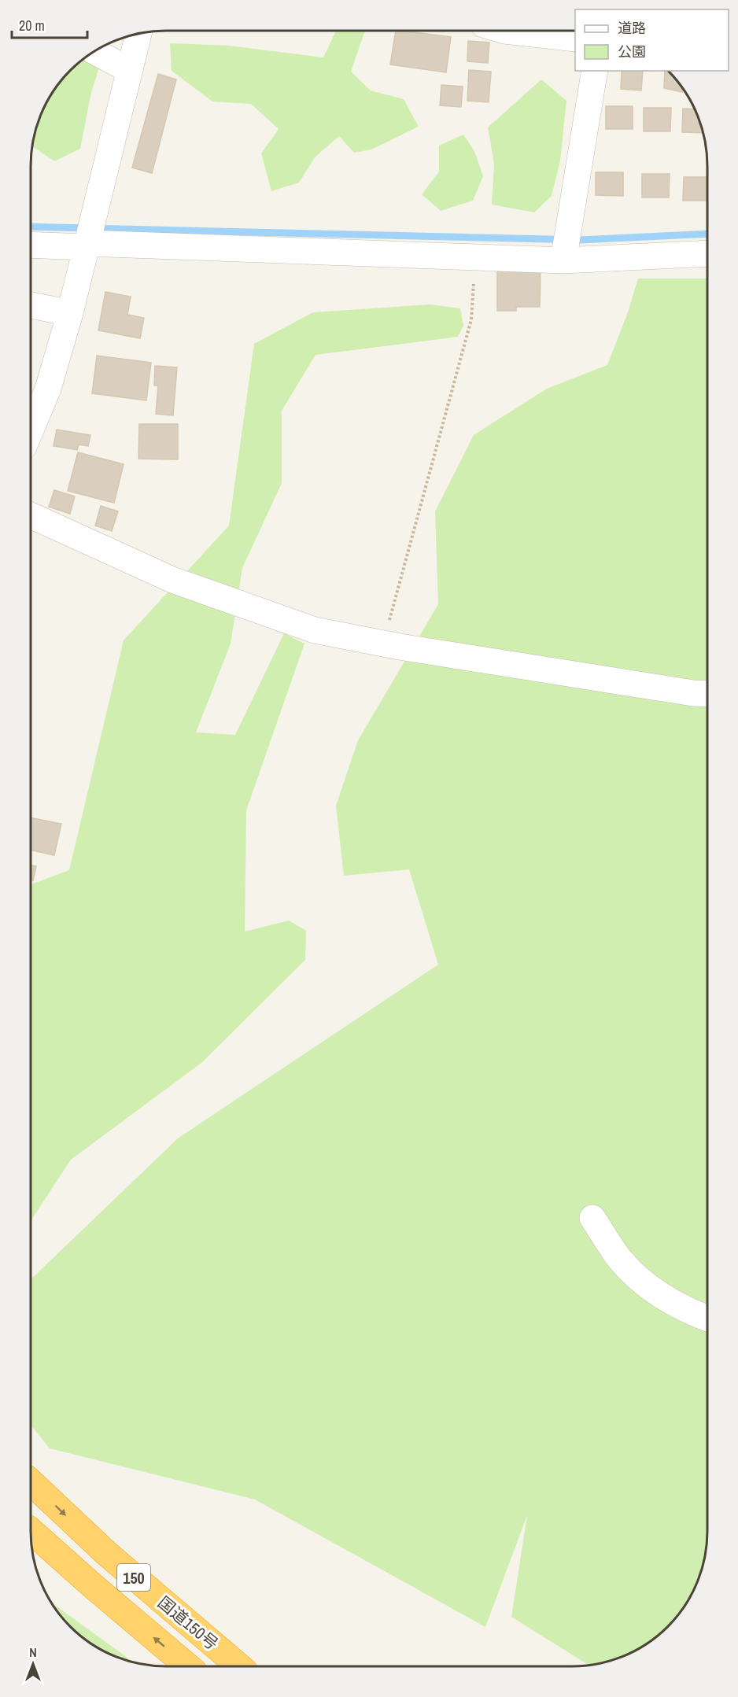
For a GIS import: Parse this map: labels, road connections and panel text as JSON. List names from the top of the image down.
{
  "streets": {
    "highway": ["150", "国道150号"]
  },
  "legend": ["道路", "公園"],
  "scale_bar": "20 m",
  "north": "top"
}
